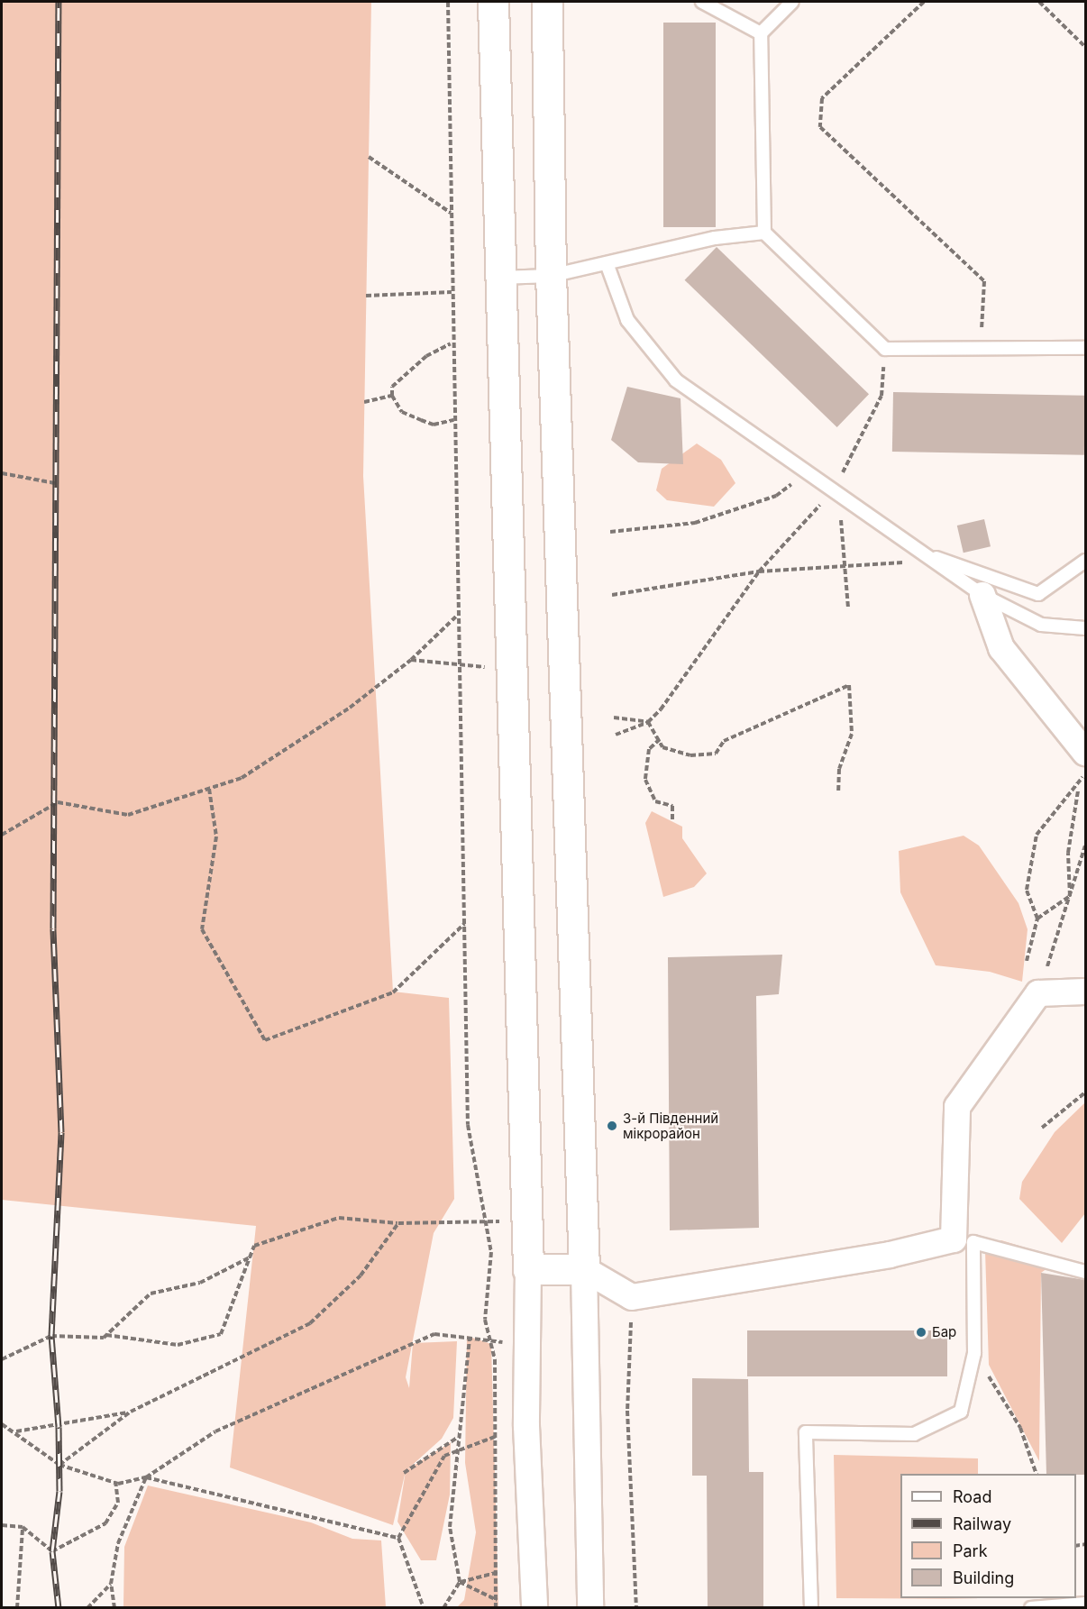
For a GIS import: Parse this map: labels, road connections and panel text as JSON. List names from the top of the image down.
{
  "places": ["3-й Південний мікрорайон", "Бар"],
  "legend": [
    "Road",
    "Railway",
    "Park",
    "Building"
  ]
}
